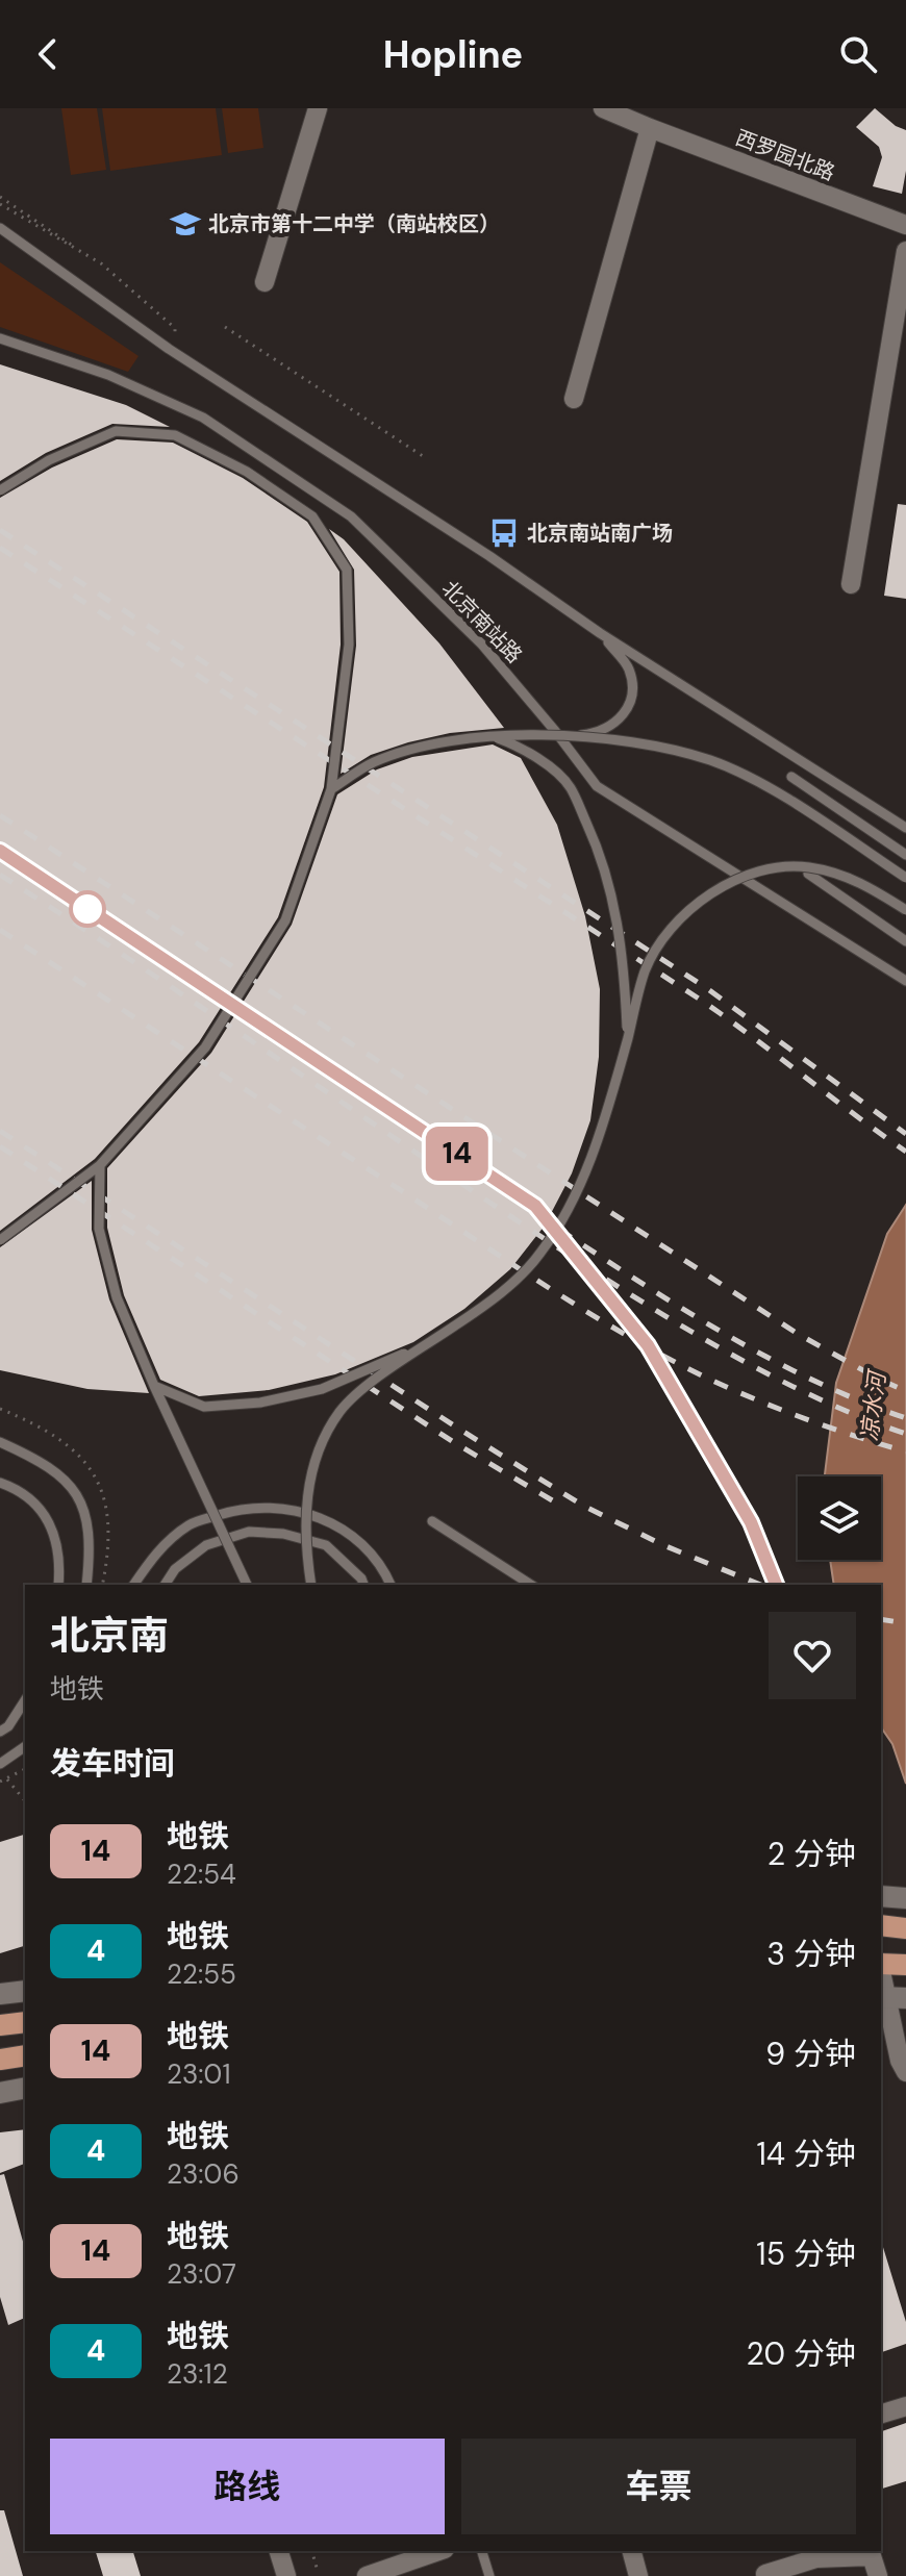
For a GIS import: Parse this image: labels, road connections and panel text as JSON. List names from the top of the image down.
{
  "streets": {
    "street": ["西罗园北路"],
    "lane": ["北京南站路"]
  },
  "water": ["凉水河"],
  "places": {
    "school or university": ["北京市第十二中学（南站校区）"],
    "bus stop": ["北京南站南广场"]
  },
  "lines": ["metro line 14"],
  "page": {
    "header": "Hopline",
    "on_map": "14",
    "heading": [
      ["北京南", "地铁"],
      "发车时间"
    ],
    "list": [
      {
        "mark": "14",
        "name": "地铁",
        "note": "22:54",
        "value": "2 分钟"
      },
      {
        "mark": "4",
        "name": "地铁",
        "note": "22:55",
        "value": "3 分钟"
      },
      {
        "mark": "14",
        "name": "地铁",
        "note": "23:01",
        "value": "9 分钟"
      },
      {
        "mark": "4",
        "name": "地铁",
        "note": "23:06",
        "value": "14 分钟"
      },
      {
        "mark": "14",
        "name": "地铁",
        "note": "23:07",
        "value": "15 分钟"
      },
      {
        "mark": "4",
        "name": "地铁",
        "note": "23:12",
        "value": "20 分钟"
      }
    ],
    "buttons": ["路线", "车票"]
  }
}
